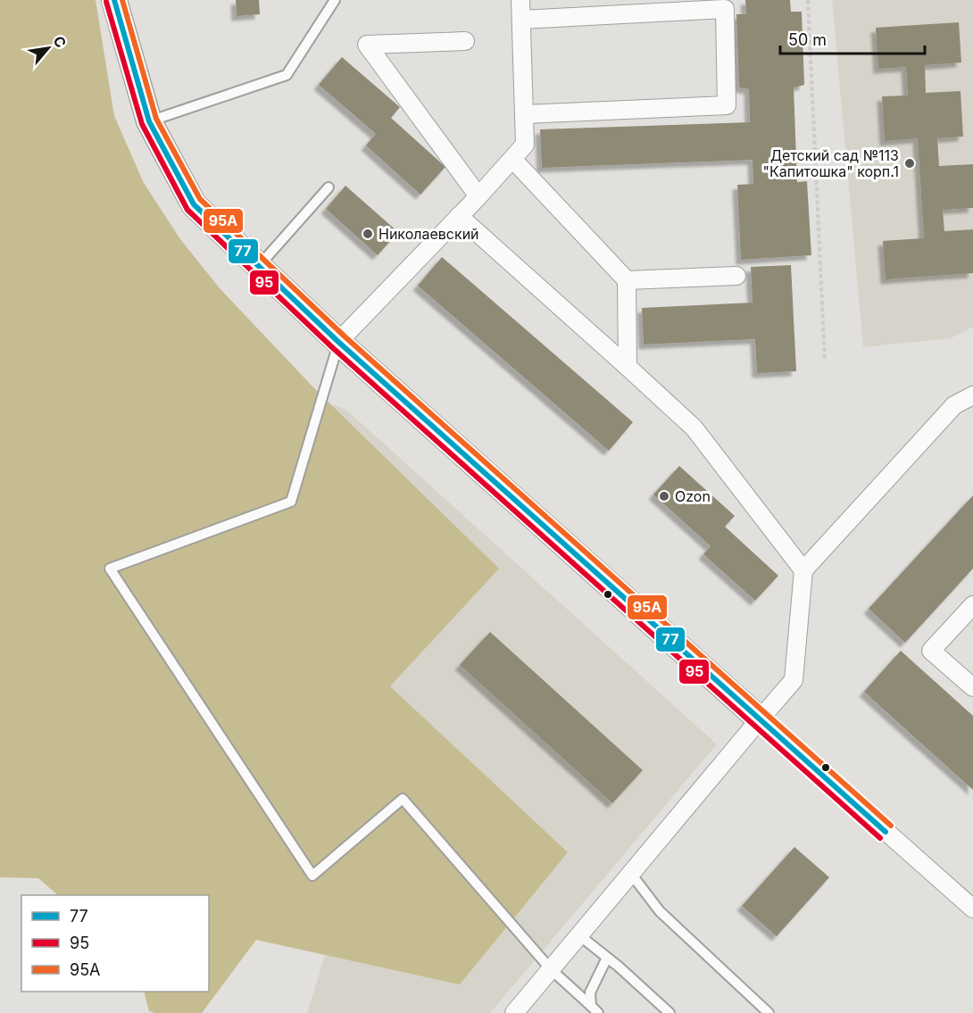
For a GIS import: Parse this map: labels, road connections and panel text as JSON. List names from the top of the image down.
{
  "places": ["Детский сад №113 \"Капитошка\" корп.1", "Николаевский", "Ozon"],
  "lines": ["transit line 77", "transit line 95А", "transit line 95"],
  "legend": ["77", "95", "95А"],
  "scale_bar": "50 m",
  "north": "top right"
}
